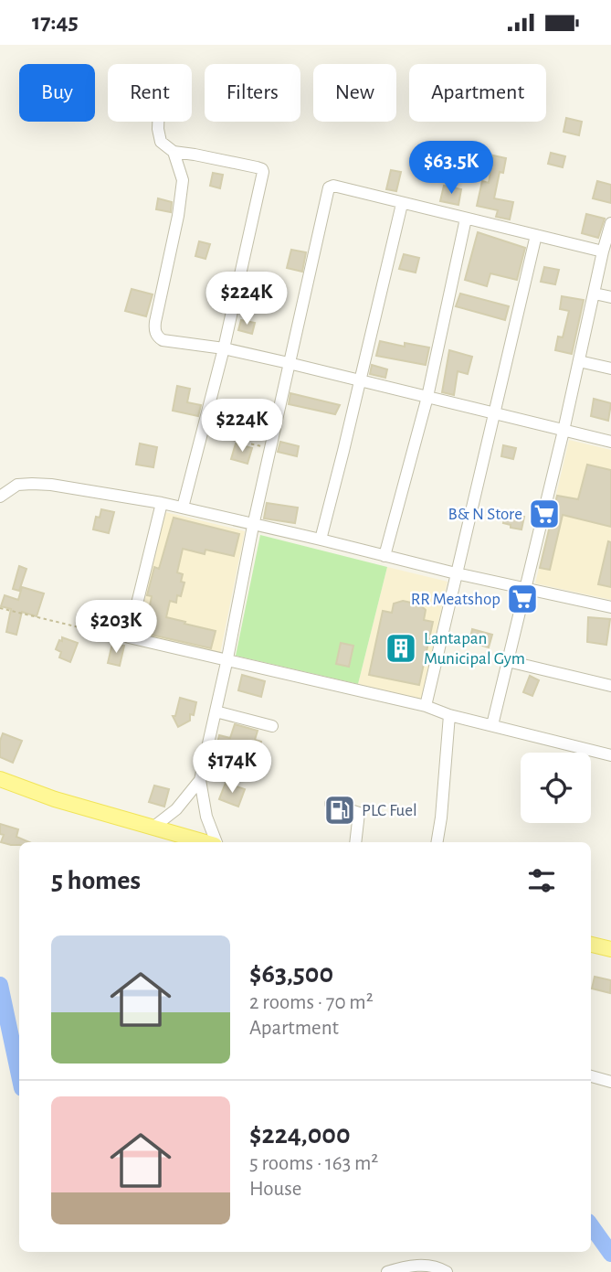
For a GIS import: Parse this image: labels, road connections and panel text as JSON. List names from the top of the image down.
{
  "places": {
    "supermarket": ["B& N Store", "RR Meatshop"],
    "building": ["Lantapan Municipal Gym"],
    "fuel station": ["PLC Fuel"]
  },
  "page": {
    "status": "17:45",
    "chip": [
      "Buy",
      "Rent",
      "Filters",
      "New",
      "Apartment"
    ],
    "price": [
      "$63.5K",
      "$224K",
      "$224K",
      "$203K",
      "$174K"
    ],
    "heading": "5 homes",
    "list": [
      {
        "name": "$63,500",
        "note": "2 rooms · 70 m² · Apartment"
      },
      {
        "name": "$224,000",
        "note": "5 rooms · 163 m² · House"
      }
    ]
  }
}
